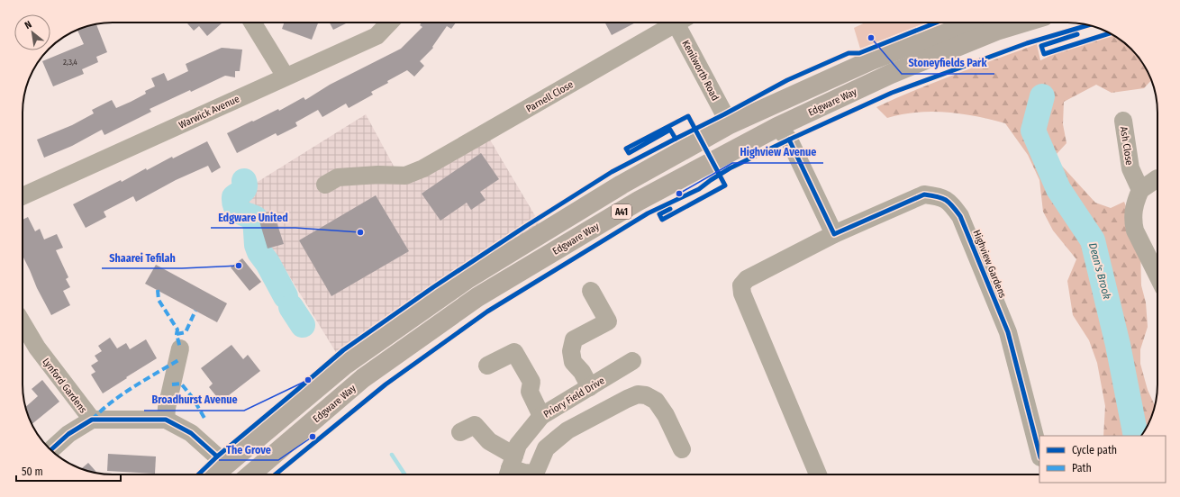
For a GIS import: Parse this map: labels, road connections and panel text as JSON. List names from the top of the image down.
{
  "streets": {
    "highway": ["Edgware Way", "A41"],
    "street": [
      "Kenilworth Road",
      "Parnell Close",
      "Warwick Avenue",
      "Ash Close",
      "Highview Gardens",
      "Lynford Gardens",
      "Priory Field Drive"
    ]
  },
  "crossings": [
    ["Kenilworth Road", "A41"],
    ["A41", "Lynford Gardens"]
  ],
  "water": ["Dean's Brook"],
  "places": [
    "Stoneyfields Park",
    "Highview Avenue",
    "Edgware United",
    "Shaarei Tefilah",
    "Broadhurst Avenue",
    "The Grove"
  ],
  "house_numbers": ["2,3,4"],
  "legend": ["Cycle path", "Path"],
  "scale_bar": "50 m",
  "north": "top left"
}
